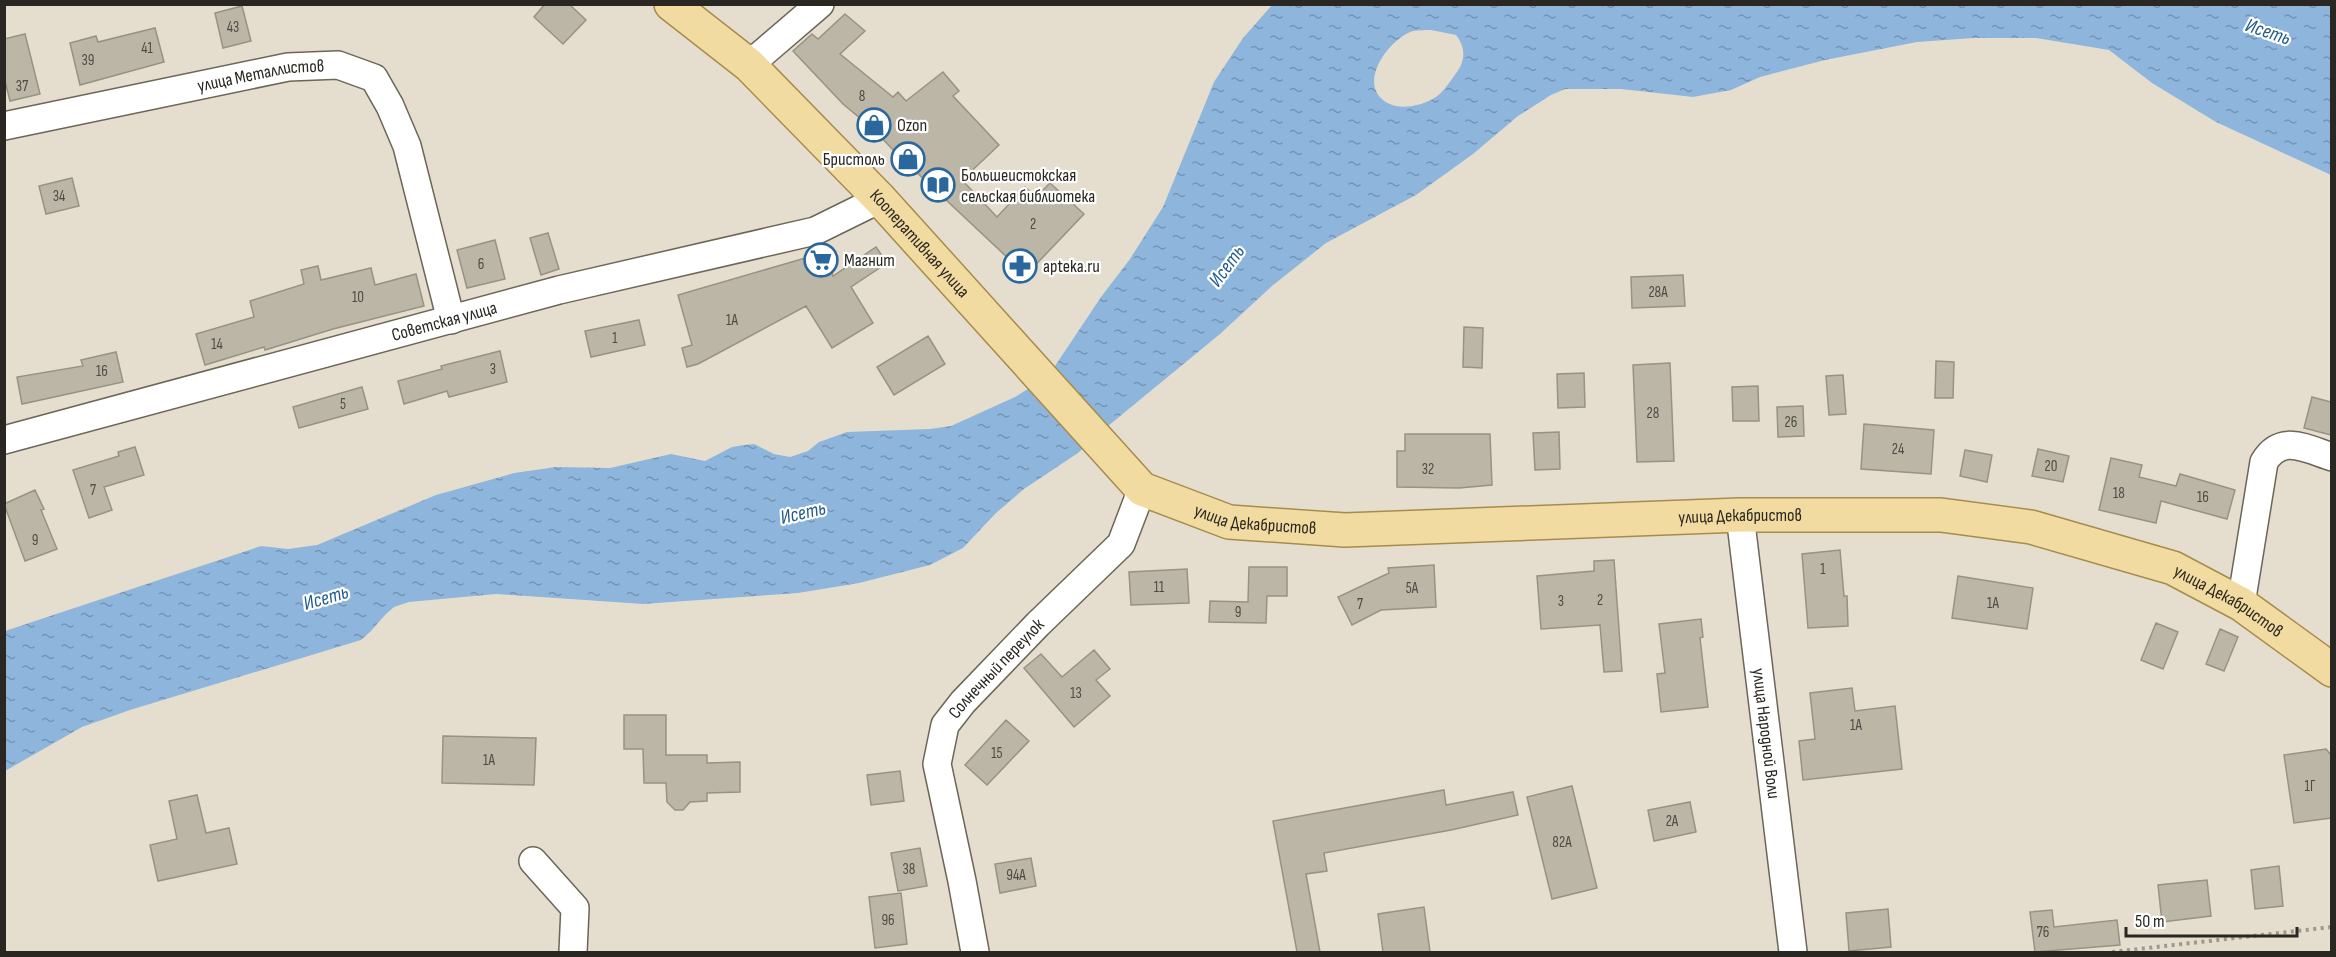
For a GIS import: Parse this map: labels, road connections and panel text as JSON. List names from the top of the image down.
{
  "streets": {
    "main road": ["Кооперативная улица", "улица Декабристов"],
    "street": [
      "улица Металлистов",
      "Советская улица",
      "Солнечный переулок",
      "улица Народной Воли"
    ]
  },
  "crossings": [
    ["улица Металлистов", "Советская улица"],
    ["Кооперативная улица", "Советская улица"],
    ["Кооперативная улица", "улица Декабристов"],
    ["Кооперативная улица", "Солнечный переулок"],
    ["улица Декабристов", "Солнечный переулок"],
    ["улица Декабристов", "улица Народной Воли"]
  ],
  "water": ["Исеть"],
  "places": {
    "shop": ["Ozon", "Бристоль"],
    "library": ["Большеистокская сельская библиотека"],
    "supermarket": ["Магнит"],
    "pharmacy": ["apteka.ru"]
  },
  "house_numbers": [
    "43",
    "41",
    "39",
    "37",
    "8",
    "34",
    "2",
    "6",
    "28А",
    "10",
    "1А",
    "1",
    "14",
    "3",
    "16",
    "5",
    "28",
    "26",
    "24",
    "20",
    "32",
    "7",
    "18",
    "16",
    "9",
    "1",
    "11",
    "5А",
    "2",
    "3",
    "1А",
    "7",
    "9",
    "13",
    "1А",
    "15",
    "1А",
    "1Г",
    "2А",
    "82А",
    "38",
    "94А",
    "96",
    "76"
  ],
  "scale_bar": "50 m"
}
